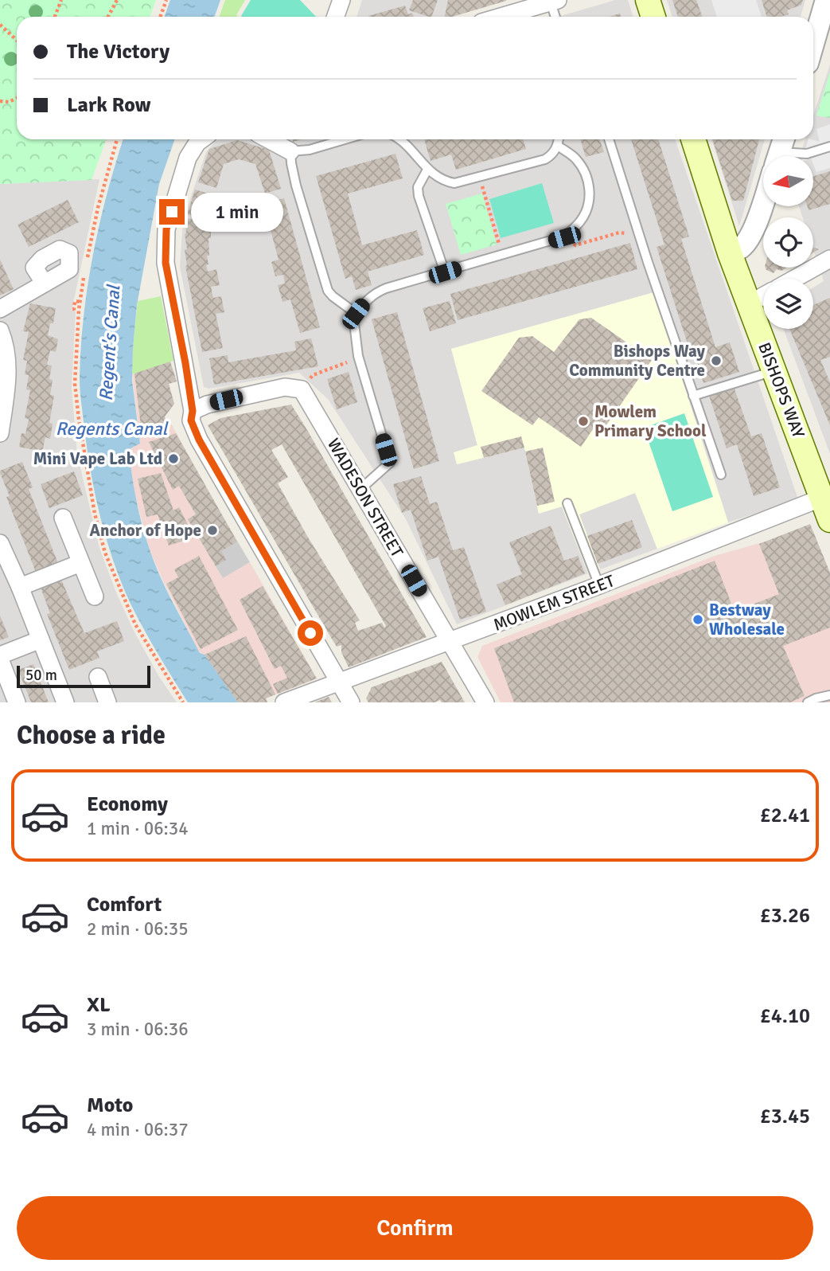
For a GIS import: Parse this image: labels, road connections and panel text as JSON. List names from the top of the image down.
{
  "streets": {
    "main road": ["BISHOPS WAY"],
    "street": ["WADESON STREET", "MOWLEM STREET"]
  },
  "crossings": [
    ["BISHOPS WAY", "MOWLEM STREET"],
    ["WADESON STREET", "MOWLEM STREET"]
  ],
  "water": ["Regent's Canal", "Regents Canal"],
  "places": [
    "Bishops Way Community Centre",
    "Mowlem Primary School",
    "Mini Vape Lab Ltd",
    "Anchor of Hope",
    "Bestway Wholesale"
  ],
  "scale_bar": "50 m",
  "north": "left",
  "page": {
    "banner": ["The Victory", "Lark Row"],
    "bubble": "1 min",
    "scale": "50 m",
    "heading": "Choose a ride",
    "list": [
      {
        "name": "Economy",
        "note": "1 min · 06:34",
        "value": "£2.41"
      },
      {
        "name": "Comfort",
        "note": "2 min · 06:35",
        "value": "£3.26"
      },
      {
        "name": "XL",
        "note": "3 min · 06:36",
        "value": "£4.10"
      },
      {
        "name": "Moto",
        "note": "4 min · 06:37",
        "value": "£3.45"
      }
    ],
    "buttons": "Confirm"
  }
}
